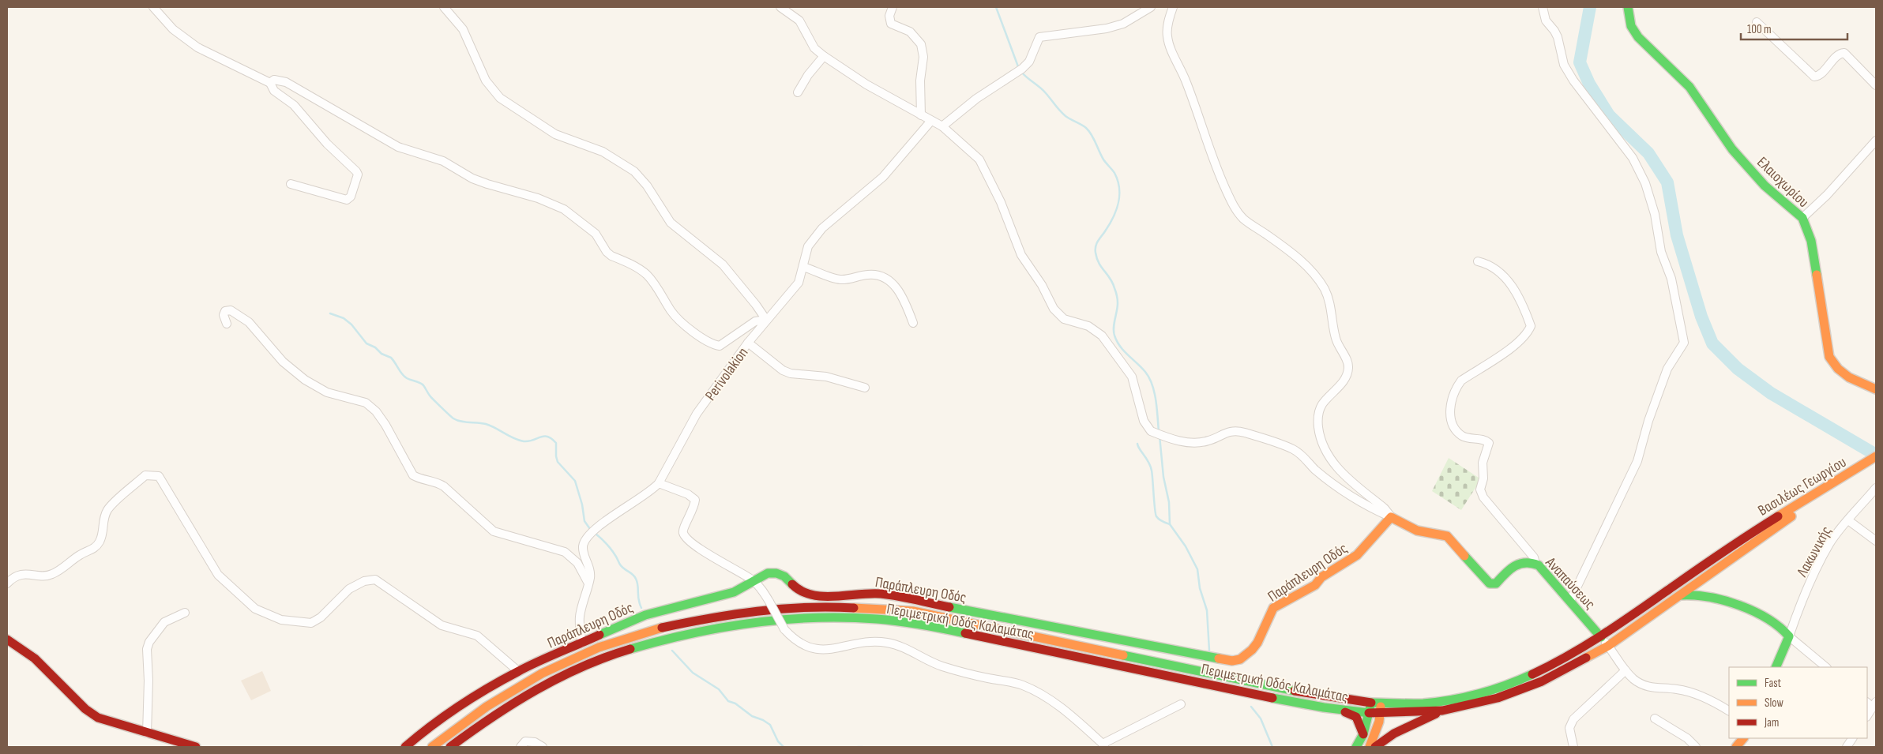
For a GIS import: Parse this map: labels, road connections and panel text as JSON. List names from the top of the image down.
{
  "streets": {
    "main road": [
      "Ελαιοχωρίου",
      "Βασιλέως Γεωργίου",
      "Λακωνικής",
      "Παράπλευρη Οδός",
      "Αναπαύσεως",
      "Περιμετρική Οδός Καλαμάτας"
    ],
    "street": ["Perivolakion"]
  },
  "crossings": [
    ["Perivolakion", "Παράπλευρη Οδός"],
    ["Βασιλέως Γεωργίου", "Αναπαύσεως"],
    ["Βασιλέως Γεωργίου", "Περιμετρική Οδός Καλαμάτας"],
    ["Παράπλευρη Οδός", "Αναπαύσεως"]
  ],
  "legend": ["Fast", "Slow", "Jam"],
  "scale_bar": "100 m"
}
